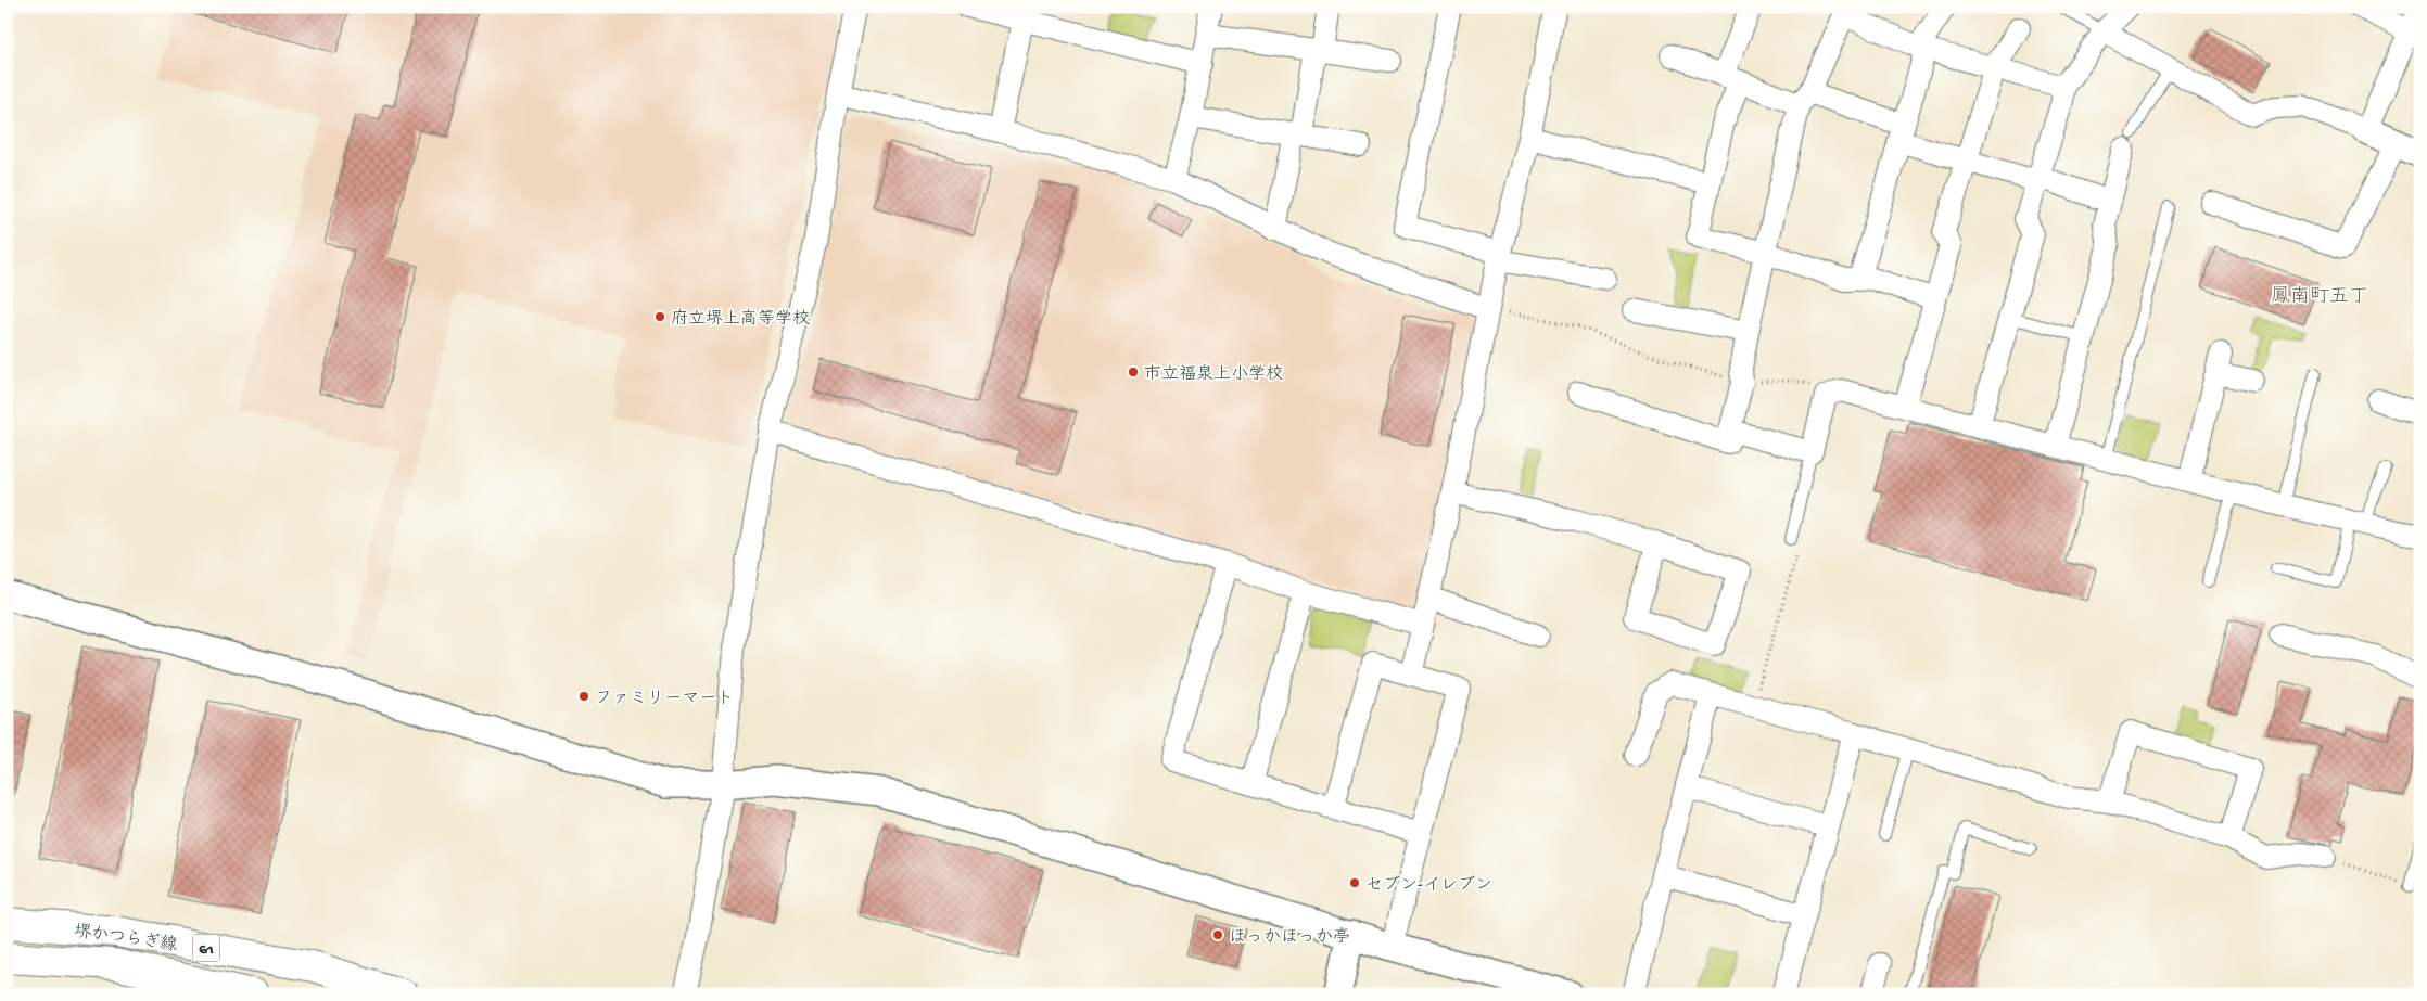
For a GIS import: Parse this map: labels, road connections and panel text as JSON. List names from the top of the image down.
{
  "streets": {
    "main road": ["堺かつらぎ線", "61"]
  },
  "districts": ["鳳南町五丁"],
  "places": [
    "府立堺上高等学校",
    "市立福泉上小学校",
    "ファミリーマート",
    "セブン-イレブン",
    "ほっかほっか亭"
  ]
}
